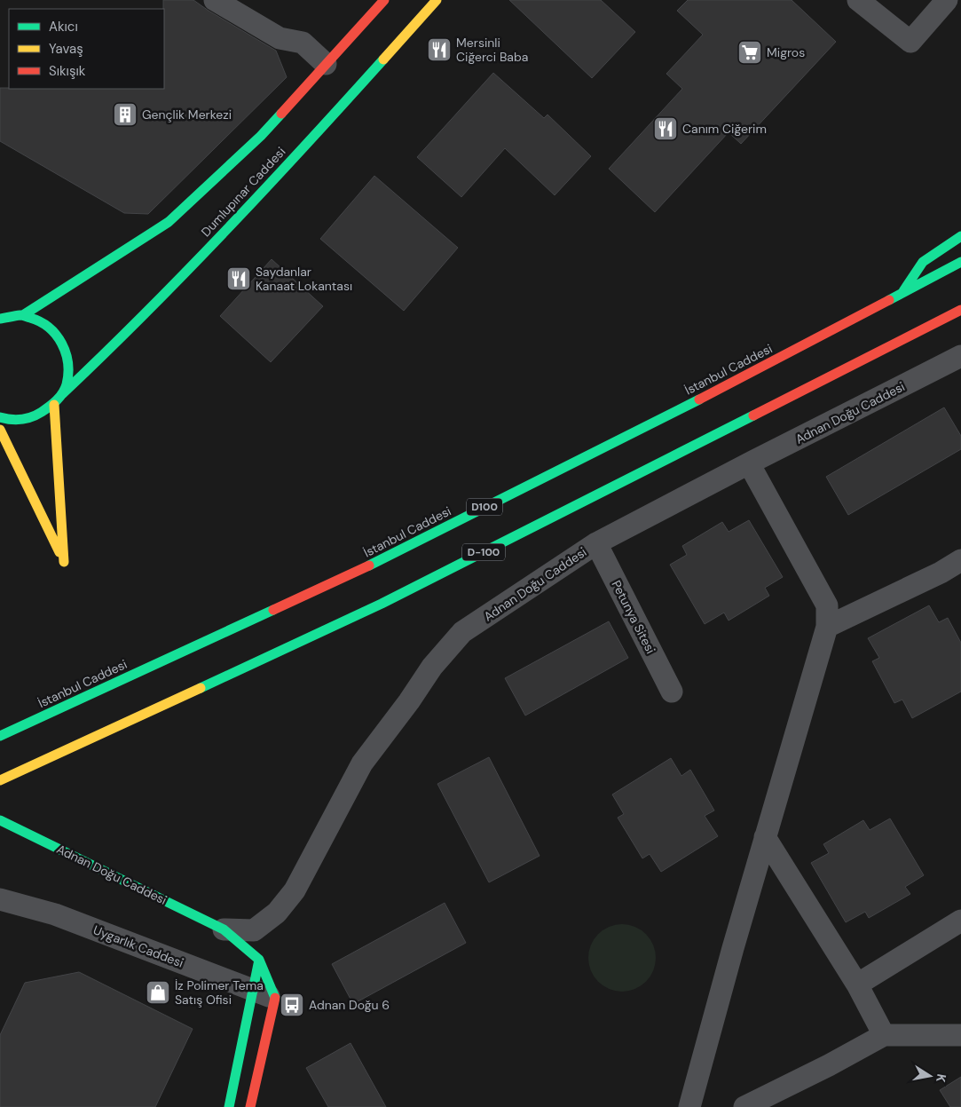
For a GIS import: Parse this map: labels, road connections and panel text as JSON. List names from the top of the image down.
{
  "streets": {
    "main road": [
      "Dumlupınar Caddesi",
      "İstanbul Caddesi",
      "Adnan Doğu Caddesi",
      "D100",
      "D-100"
    ],
    "street": ["Petunya Sitesi", "Uygarlık Caddesi"]
  },
  "crossings": [
    ["Adnan Doğu Caddesi", "Petunya Sitesi"],
    ["Adnan Doğu Caddesi", "Uygarlık Caddesi"]
  ],
  "places": {
    "restaurant": ["Mersinli Ciğerci Baba", "Canım Ciğerim", "Saydanlar Kanaat Lokantası"],
    "supermarket": ["Migros"],
    "building": ["Gençlik Merkezi"],
    "shop": ["İz Polimer Tema Satış Ofisi"],
    "bus stop": ["Adnan Doğu 6"]
  },
  "legend": ["Akıcı", "Yavaş", "Sıkışık"],
  "north": "right"
}
